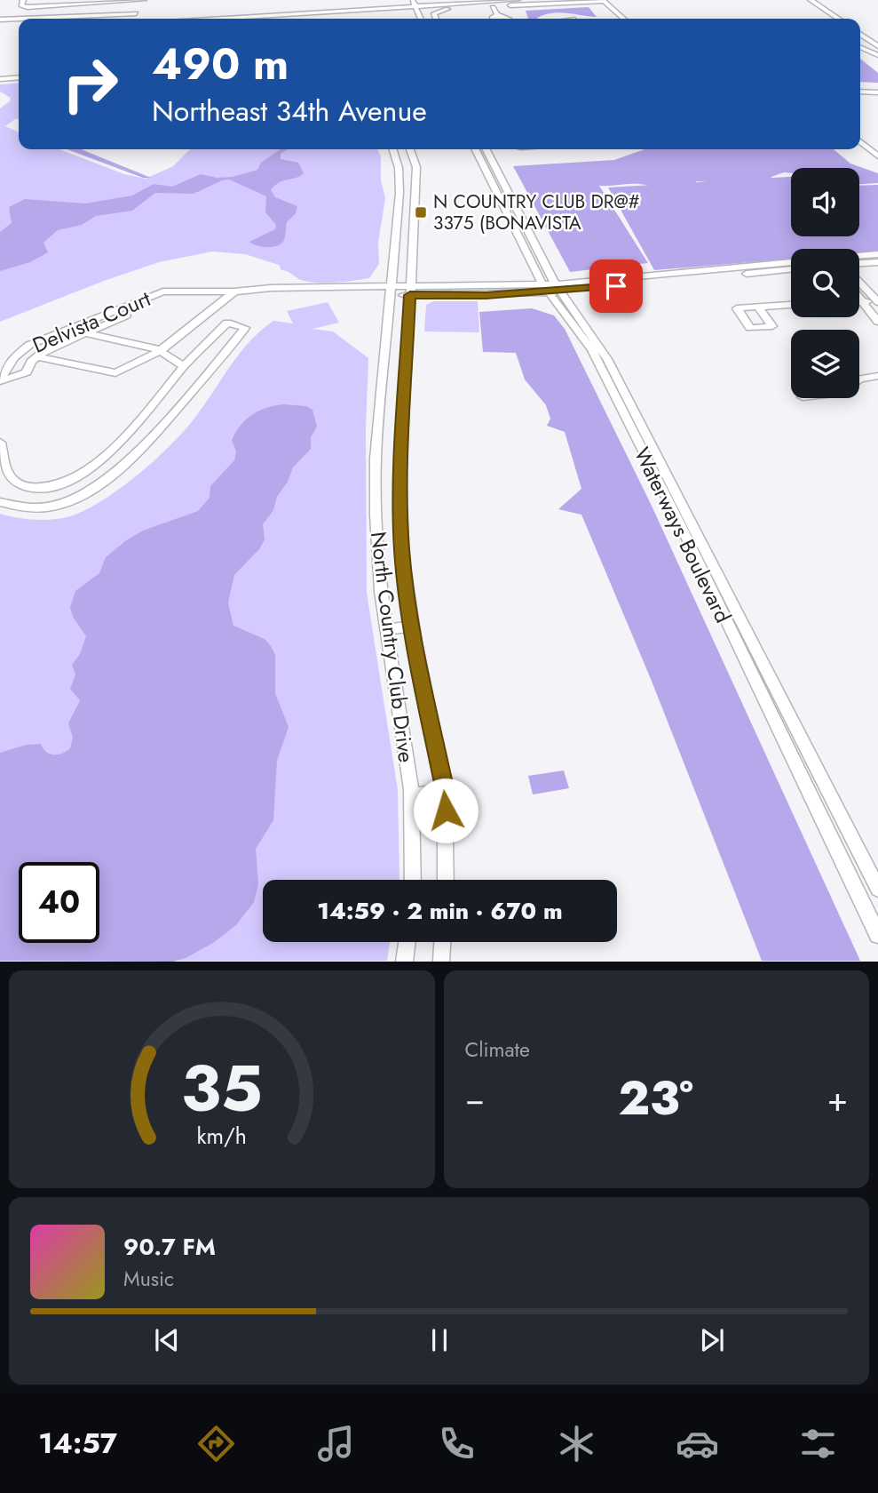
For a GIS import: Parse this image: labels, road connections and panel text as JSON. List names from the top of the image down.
{
  "streets": {
    "street": ["Delvista Court", "Waterways Boulevard", "North Country Club Drive"]
  },
  "crossings": [
    ["Delvista Court", "Waterways Boulevard"],
    ["Delvista Court", "North Country Club Drive"]
  ],
  "places": {
    "transit": ["N COUNTRY CLUB DR@# 3375 (BONAVISTA"]
  },
  "page": {
    "turn": ["490 m", "Northeast 34th Avenue"],
    "limit": "40",
    "trip": "14:59 · 2 min · 670 m",
    "tile": "Climate",
    "heat": ["−", "23°", "+"],
    "song": ["90.7 FM", "Music"],
    "tabs": "14:57",
    "gauge": ["35", "km/h"]
  }
}
